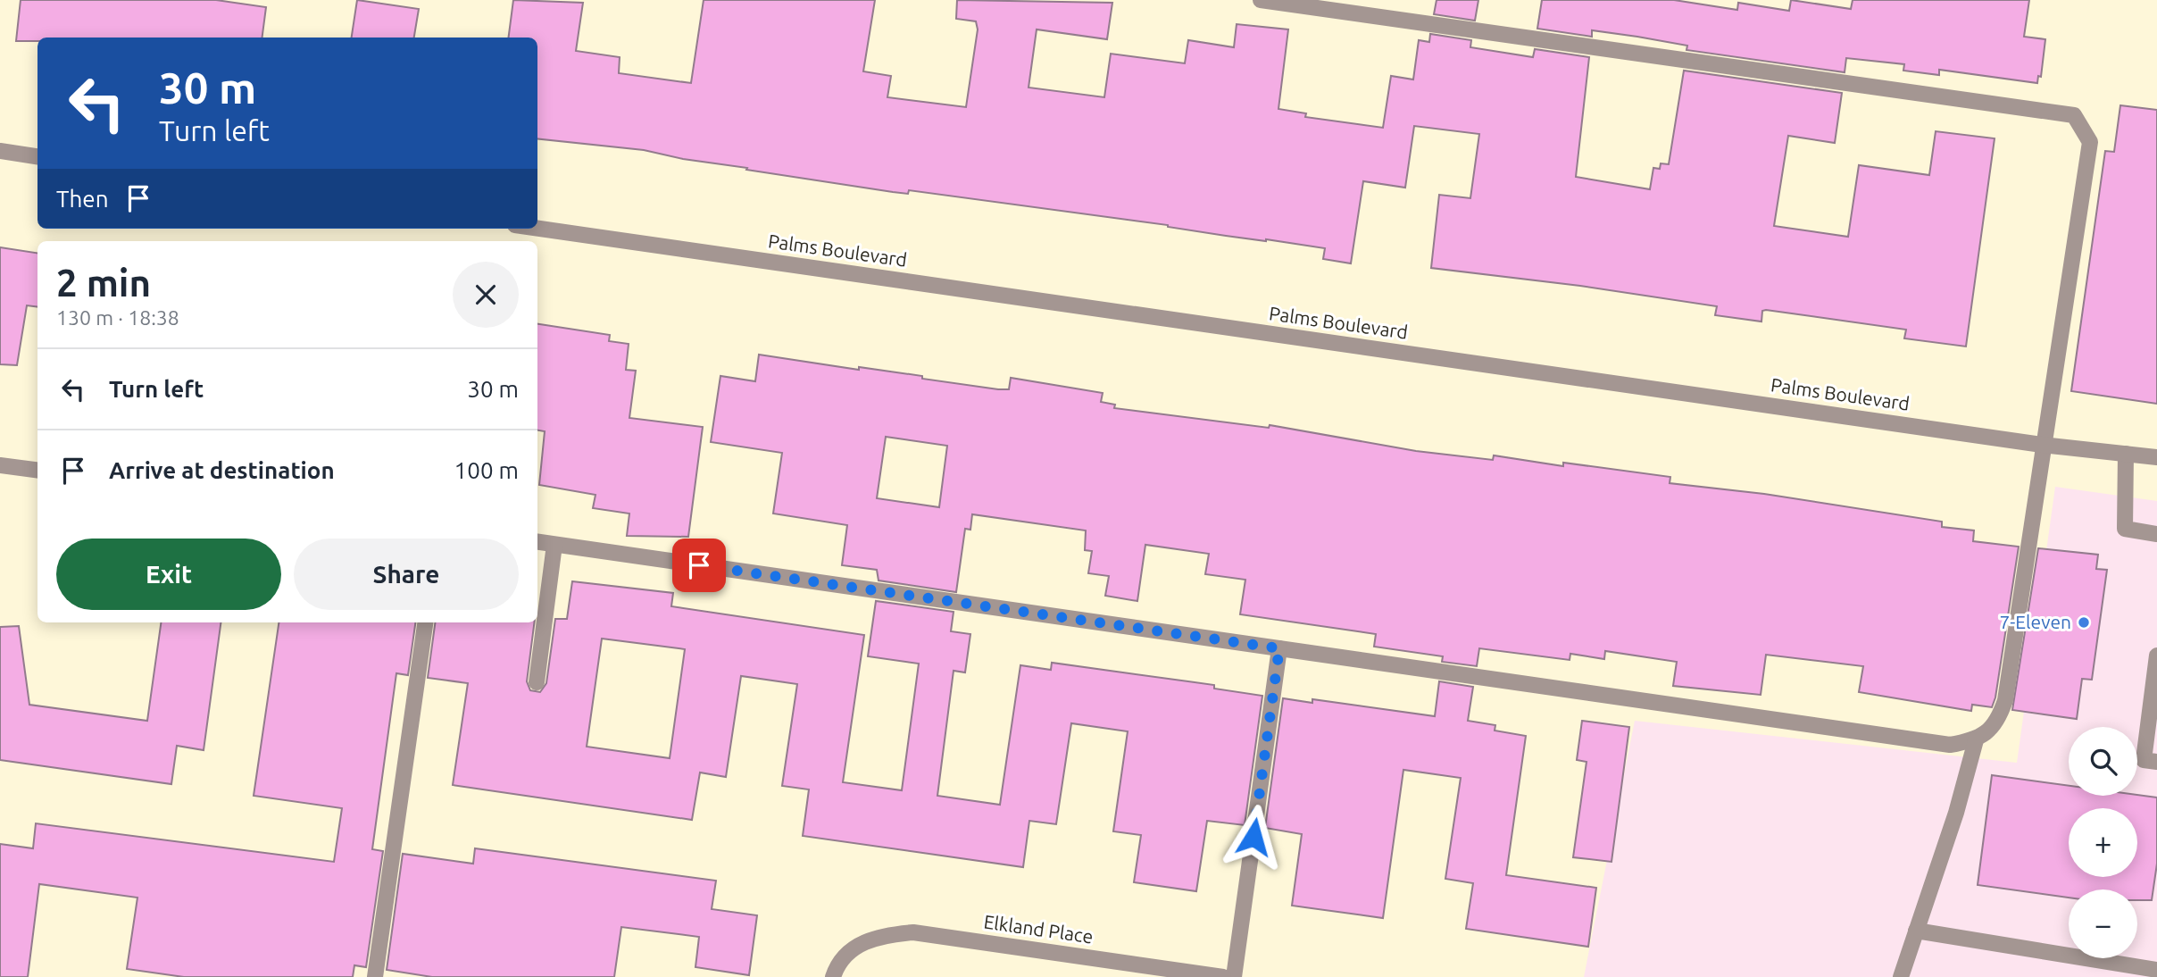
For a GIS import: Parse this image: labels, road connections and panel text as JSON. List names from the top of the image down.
{
  "streets": {
    "street": ["Palms Boulevard", "Elkland Place"]
  },
  "places": ["7-Eleven"],
  "page": {
    "turn": ["30 m", "Turn left"],
    "then": "Then",
    "heading": ["2 min", "130 m · 18:38"],
    "list": [
      {
        "name": "Turn left",
        "value": "30 m"
      },
      {
        "name": "Arrive at destination",
        "value": "100 m"
      }
    ],
    "buttons": ["Exit", "Share"],
    "map_buttons": ["+", "−"]
  }
}
